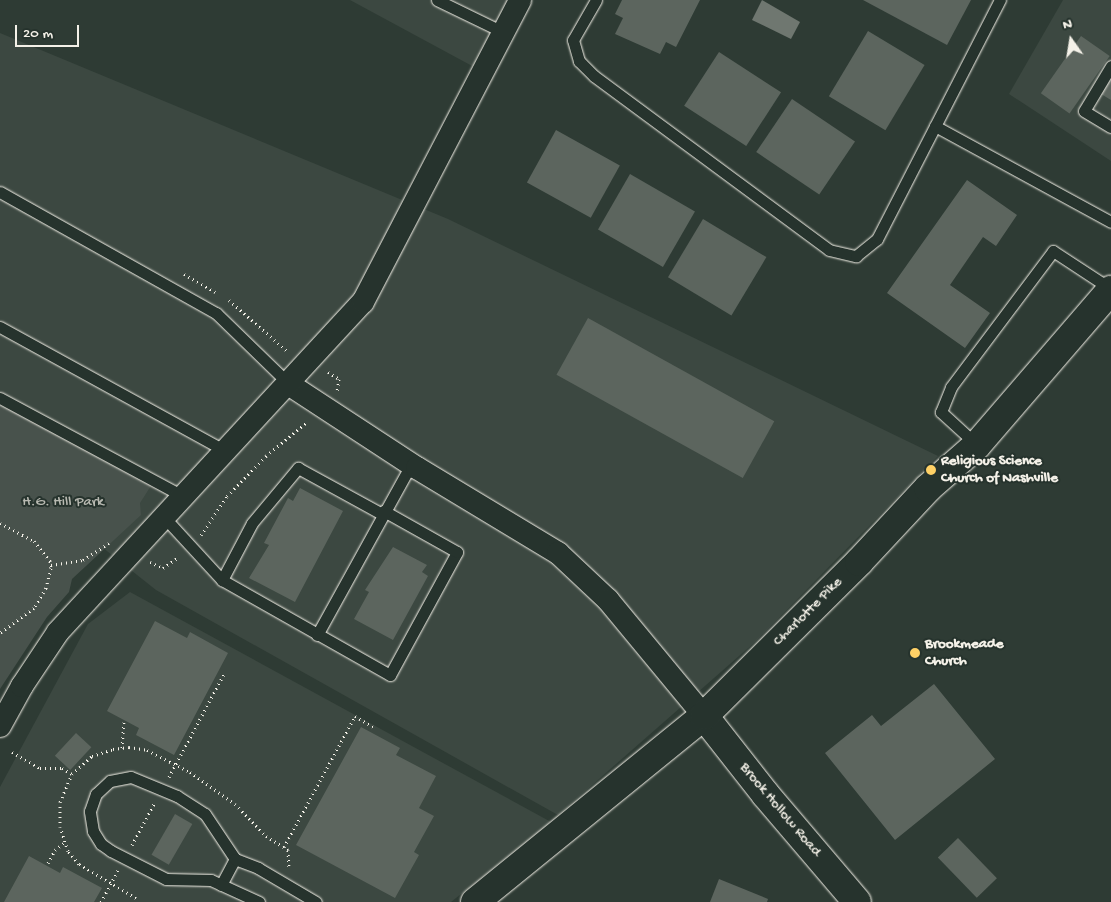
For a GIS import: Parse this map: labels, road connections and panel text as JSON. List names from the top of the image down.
{
  "streets": {
    "main road": ["Charlotte Pike", "Brook Hollow Road"]
  },
  "crossings": [
    ["Charlotte Pike", "Brook Hollow Road"]
  ],
  "parks": ["H.G. Hill Park"],
  "places": ["Religious Science Church of Nashville", "Brookmeade Church"],
  "scale_bar": "20 m",
  "north": "top"
}
